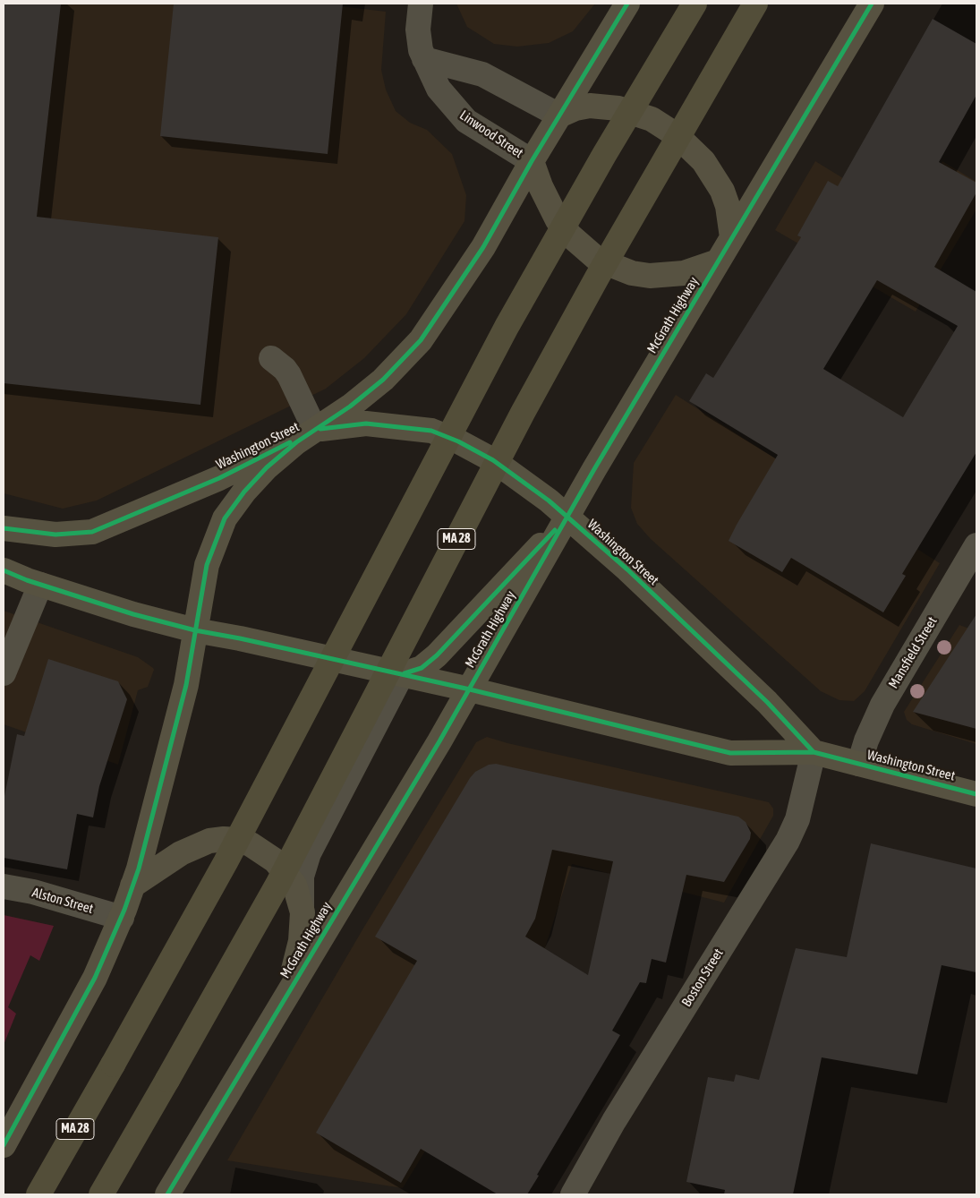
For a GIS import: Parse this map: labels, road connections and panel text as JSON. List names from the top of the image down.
{
  "streets": {
    "highway": ["MA 28"],
    "main road": ["McGrath Highway", "Washington Street"],
    "street": [
      "Linwood Street",
      "Mansfield Street",
      "Alston Street",
      "Boston Street"
    ]
  },
  "crossings": [
    ["McGrath Highway", "Washington Street"],
    ["Washington Street", "Mansfield Street"],
    ["Washington Street", "Boston Street"]
  ]
}
